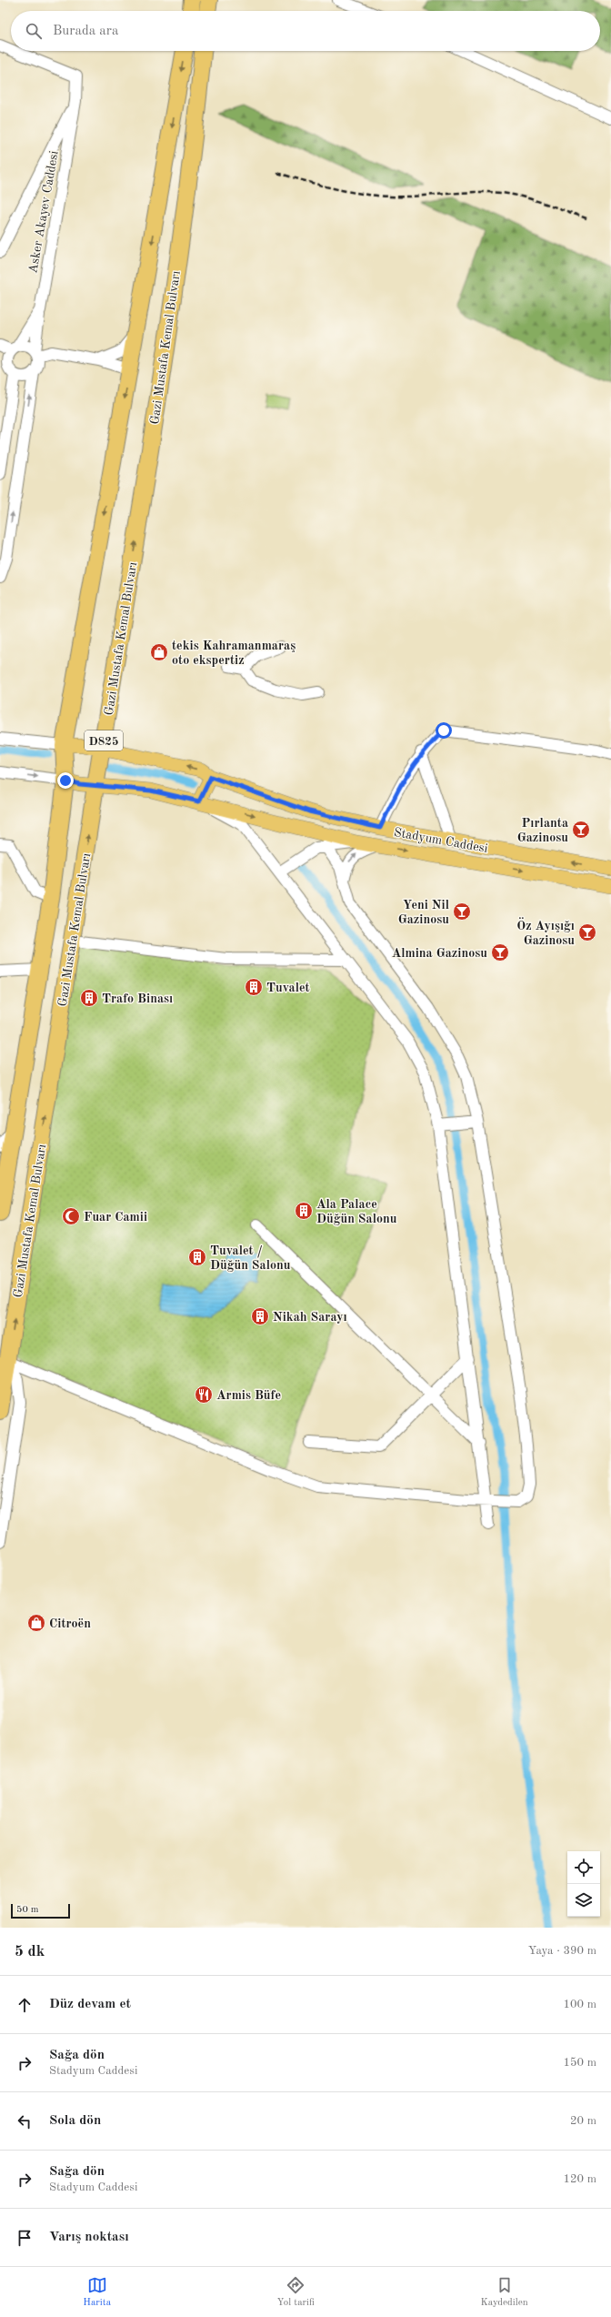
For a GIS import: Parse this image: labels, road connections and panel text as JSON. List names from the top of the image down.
{
  "streets": {
    "highway": ["Gazi Mustafa Kemal Bulvarı", "D825"],
    "main road": ["Stadyum Caddesi"],
    "street": ["Asker Akayev Caddesi"]
  },
  "crossings": [
    ["Gazi Mustafa Kemal Bulvarı", "Stadyum Caddesi"],
    ["D825", "Stadyum Caddesi"]
  ],
  "places": {
    "shop": ["tekis Kahramanmaraş oto ekspertiz", "Citroën"],
    "bar": [
      "Pırlanta Gazinosu",
      "Yeni Nil Gazinosu",
      "Öz Ayışığı Gazinosu",
      "Almina Gazinosu"
    ],
    "building": [
      "Tuvalet",
      "Trafo Binası",
      "Ala Palace Düğün Salonu",
      "Tuvalet / Düğün Salonu",
      "Nikah Sarayı"
    ],
    "mosque": ["Fuar Camii"],
    "restaurant": ["Armis Büfe"]
  },
  "scale_bar": "50 m",
  "page": {
    "search": "Burada ara",
    "scale": "50 m",
    "heading": ["5 dk", "Yaya · 390 m"],
    "list": [
      ["Düz devam et", "100 m"],
      ["Sağa dön", "Stadyum Caddesi", "150 m"],
      ["Sola dön", "20 m"],
      ["Sağa dön", "Stadyum Caddesi", "120 m"],
      "Varış noktası"
    ],
    "nav": ["Harita", "Yol tarifi", "Kaydedilen"]
  }
}
